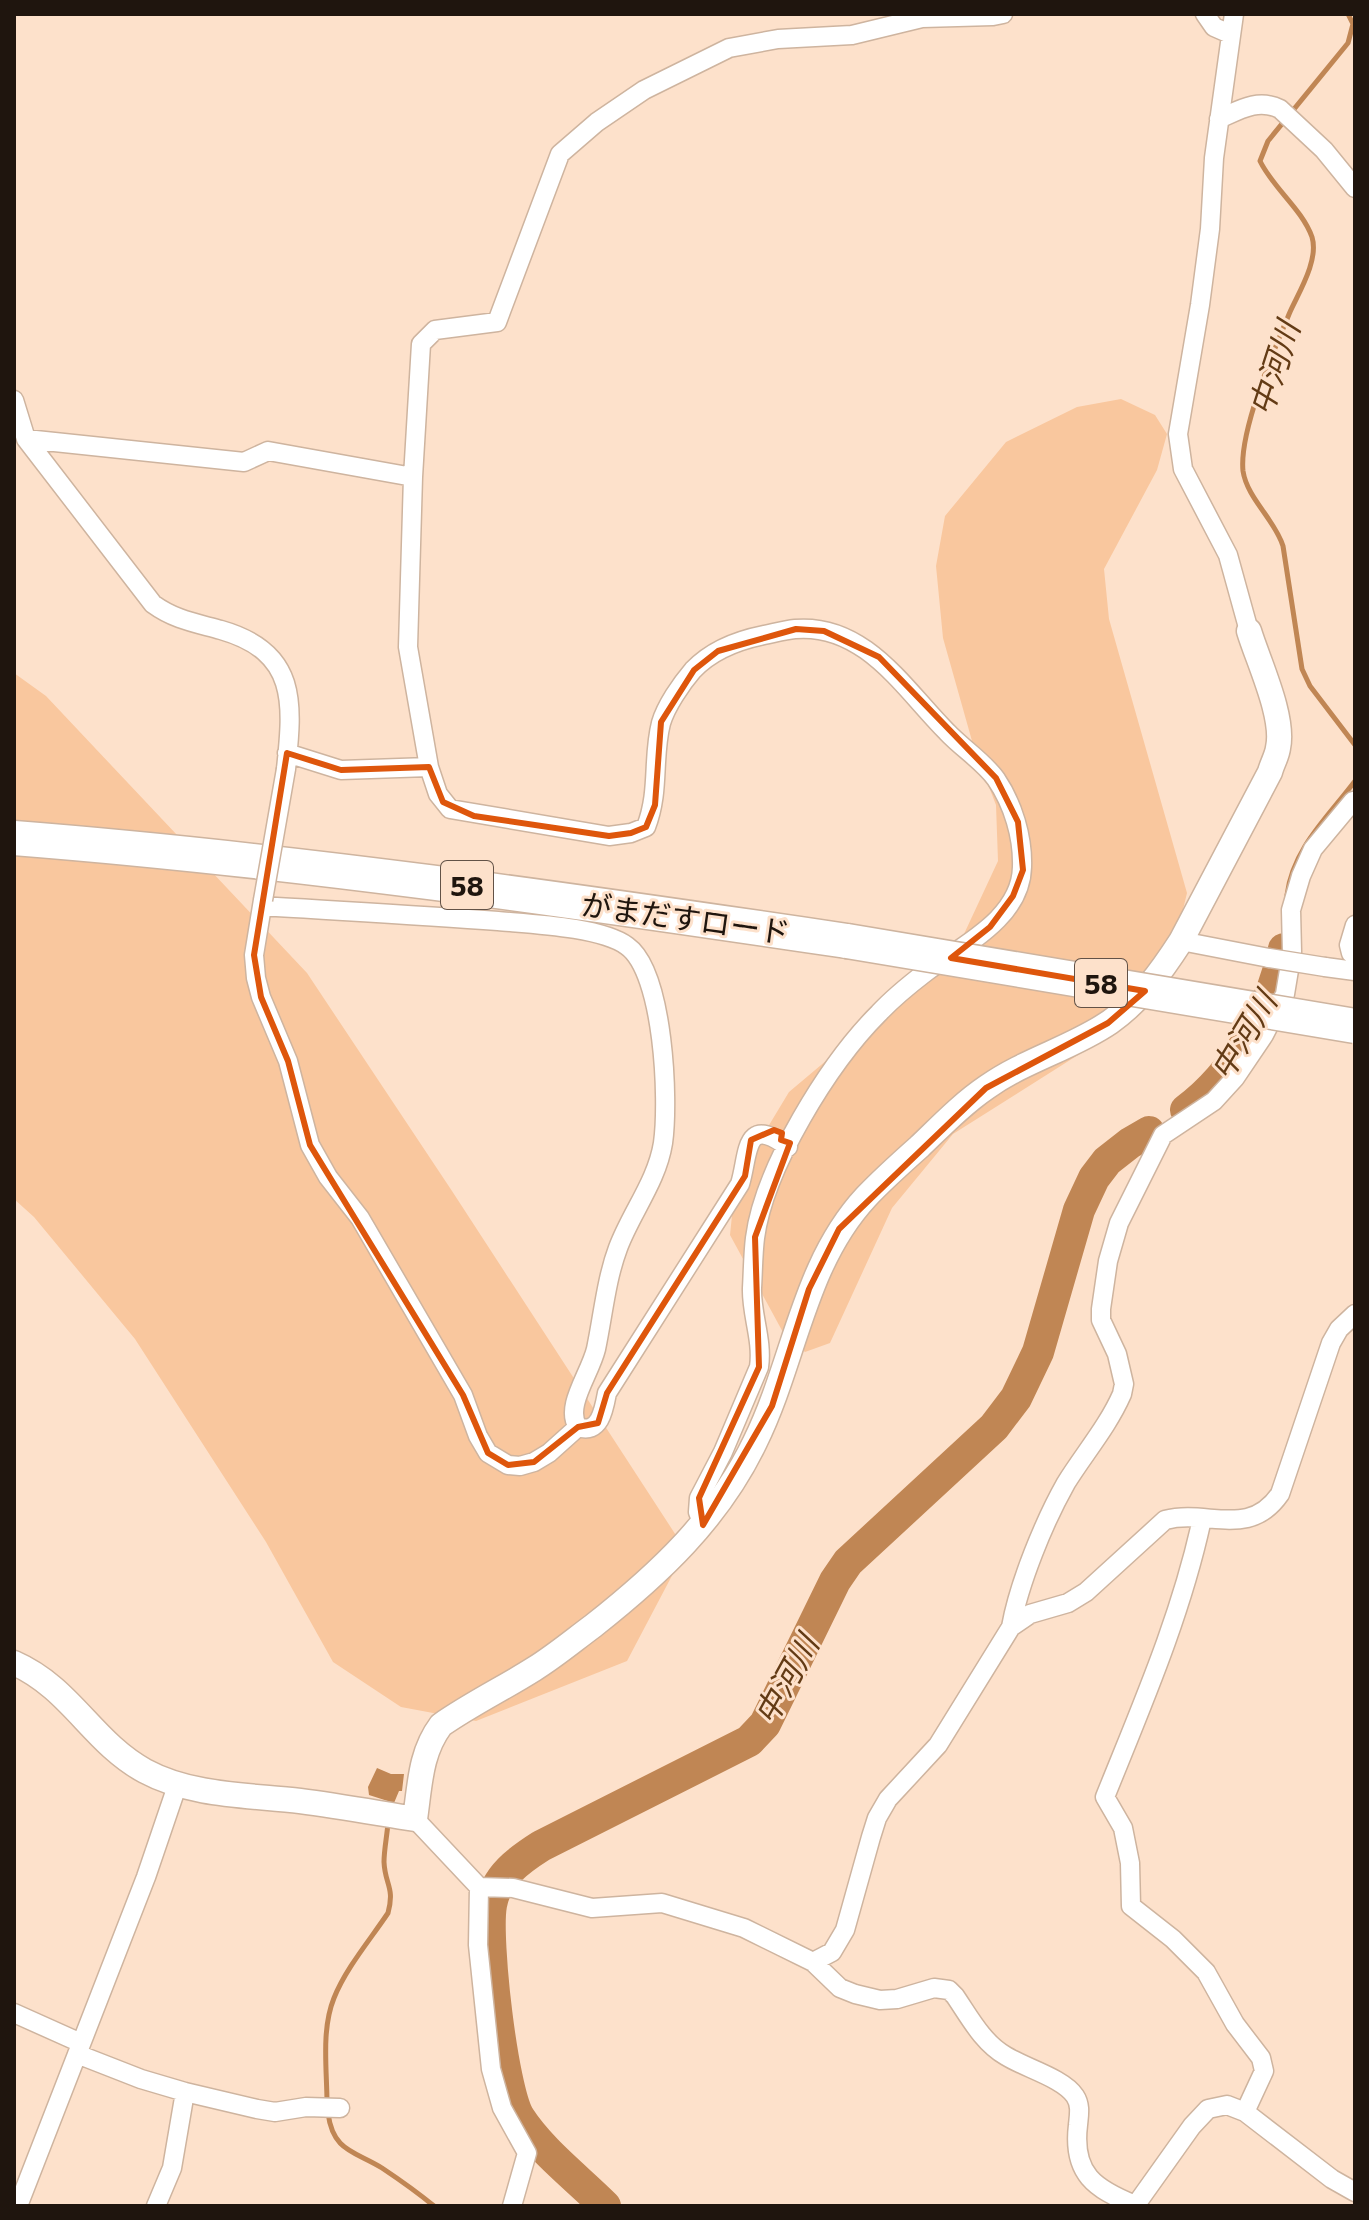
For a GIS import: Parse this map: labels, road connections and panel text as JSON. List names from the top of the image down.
{
  "streets": {
    "highway": ["58", "がまだすロード"]
  },
  "water": ["中河川"]
}
